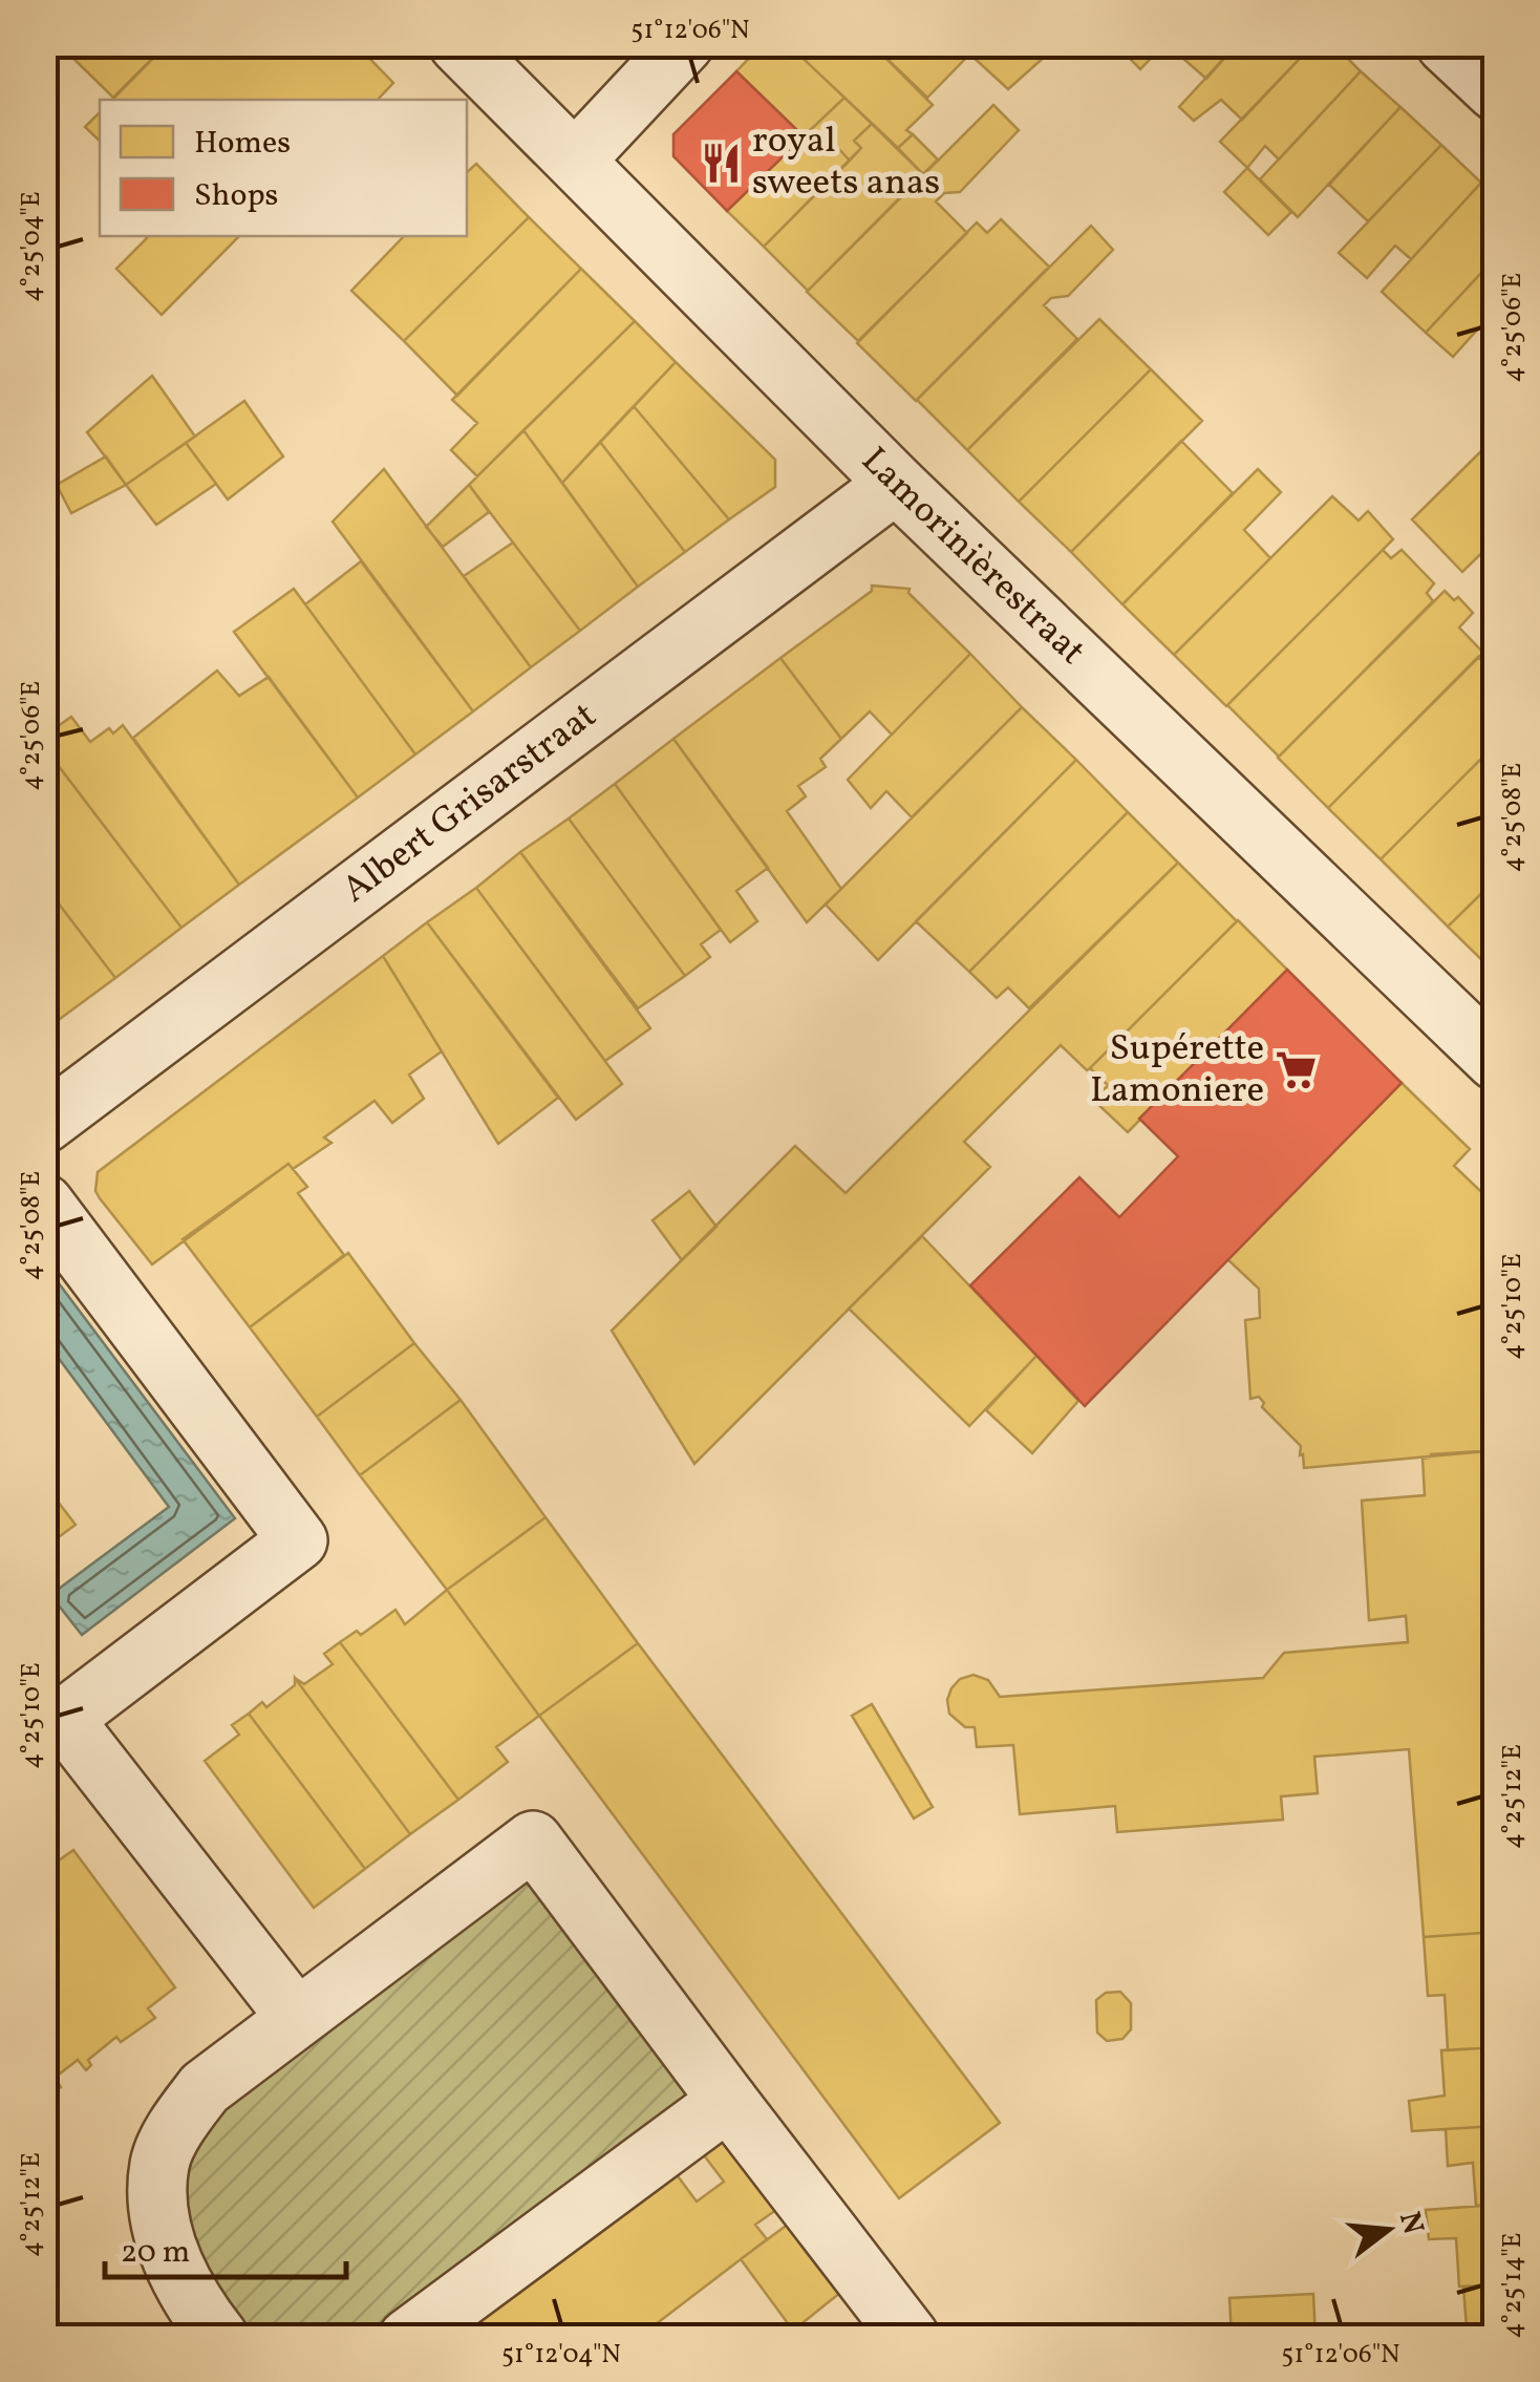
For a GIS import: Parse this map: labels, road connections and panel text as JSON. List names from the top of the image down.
{
  "streets": {
    "street": ["Lamorinièrestraat", "Albert Grisarstraat"]
  },
  "crossings": [
    ["Lamorinièrestraat", "Albert Grisarstraat"]
  ],
  "places": {
    "restaurant": ["royal sweets anas"],
    "supermarket": ["Supérette Lamoniere"]
  },
  "legend": ["Homes", "Shops"],
  "scale_bar": "20 m",
  "north": "right",
  "coordinates": [
    "51°12'06\"N",
    "4°25'04\"E",
    "4°25'06\"E",
    "4°25'08\"E",
    "4°25'10\"E",
    "4°25'12\"E",
    "4°25'14\"E",
    "51°12'04\"N"
  ]
}
